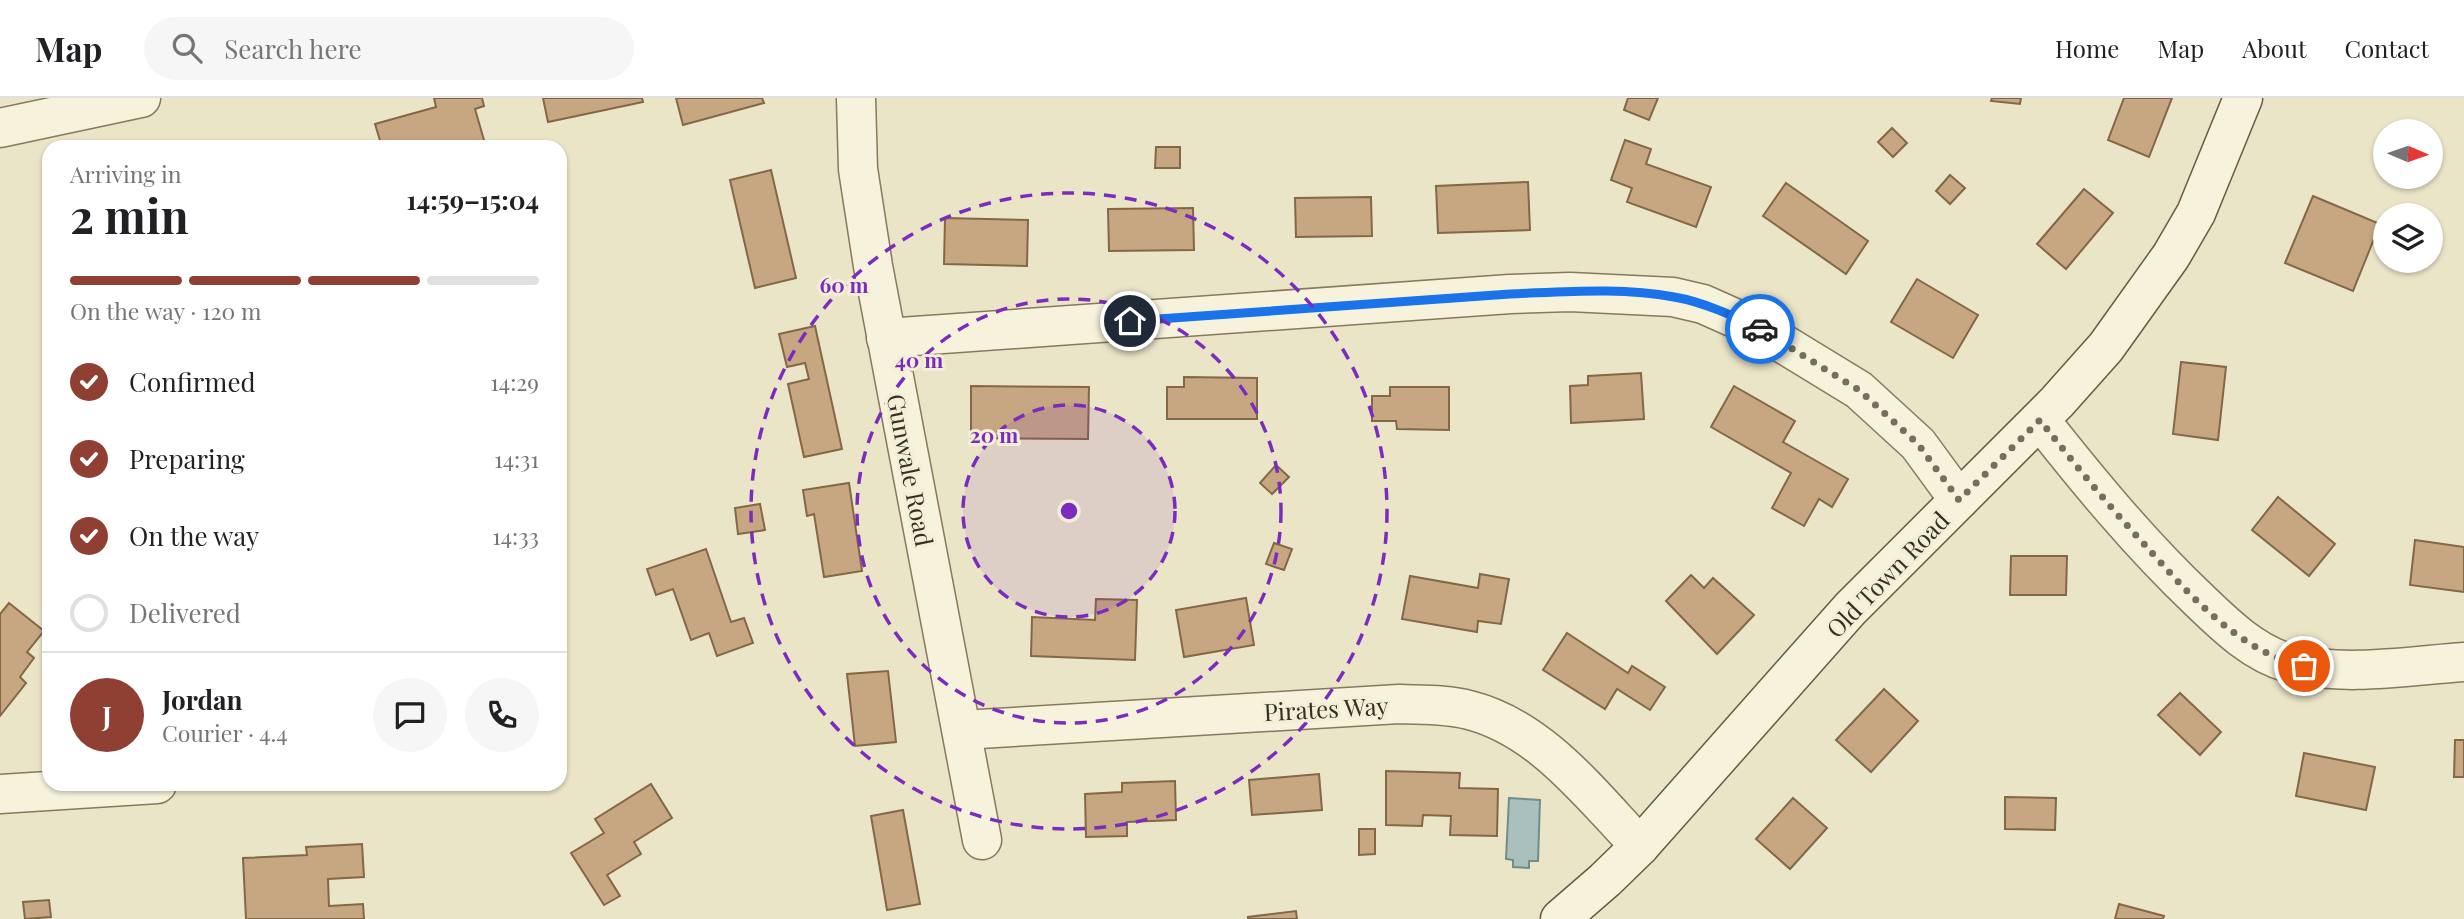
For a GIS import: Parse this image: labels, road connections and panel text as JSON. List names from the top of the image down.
{
  "streets": {
    "street": ["Gunwale Road", "Old Town Road", "Pirates Way"]
  },
  "crossings": [
    ["Gunwale Road", "Pirates Way"],
    ["Old Town Road", "Pirates Way"]
  ],
  "north": "right",
  "page": {
    "header": "Map",
    "search": "Search here",
    "nav": [
      "Home",
      "Map",
      "About",
      "Contact"
    ],
    "heading": ["2 min", "Arriving in", "14:59–15:04"],
    "panel": ["Jordan", "Courier · 4.4"],
    "bar": "On the way · 120 m",
    "list": [
      ["Confirmed", "14:29"],
      ["Preparing", "14:31"],
      ["On the way", "14:33"],
      "Delivered"
    ],
    "round": "J"
  },
  "rings": ["60 m", "40 m", "20 m"]
}
